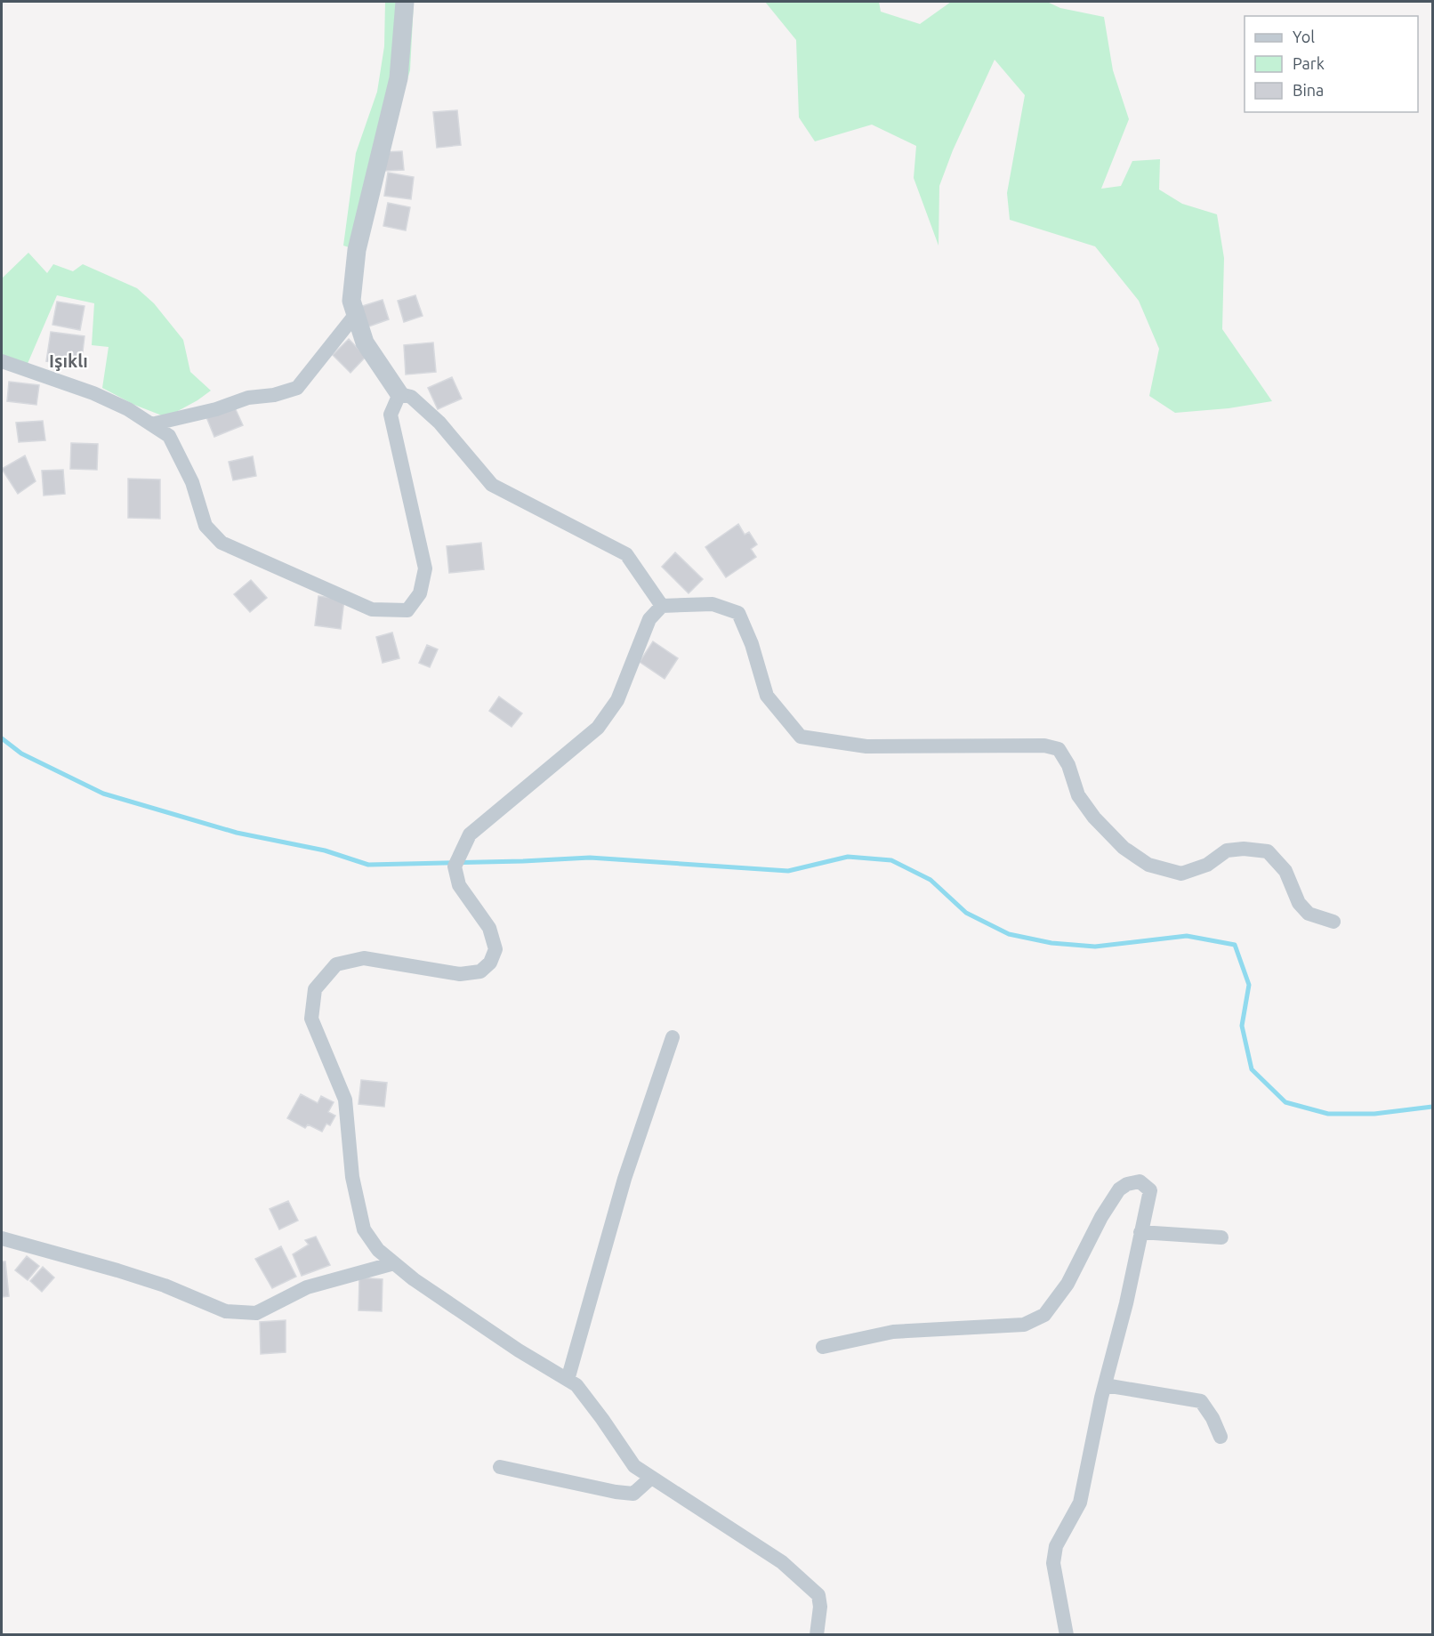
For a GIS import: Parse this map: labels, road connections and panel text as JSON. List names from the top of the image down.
{
  "districts": ["Işıklı"],
  "legend": ["Yol", "Park", "Bina"]
}
